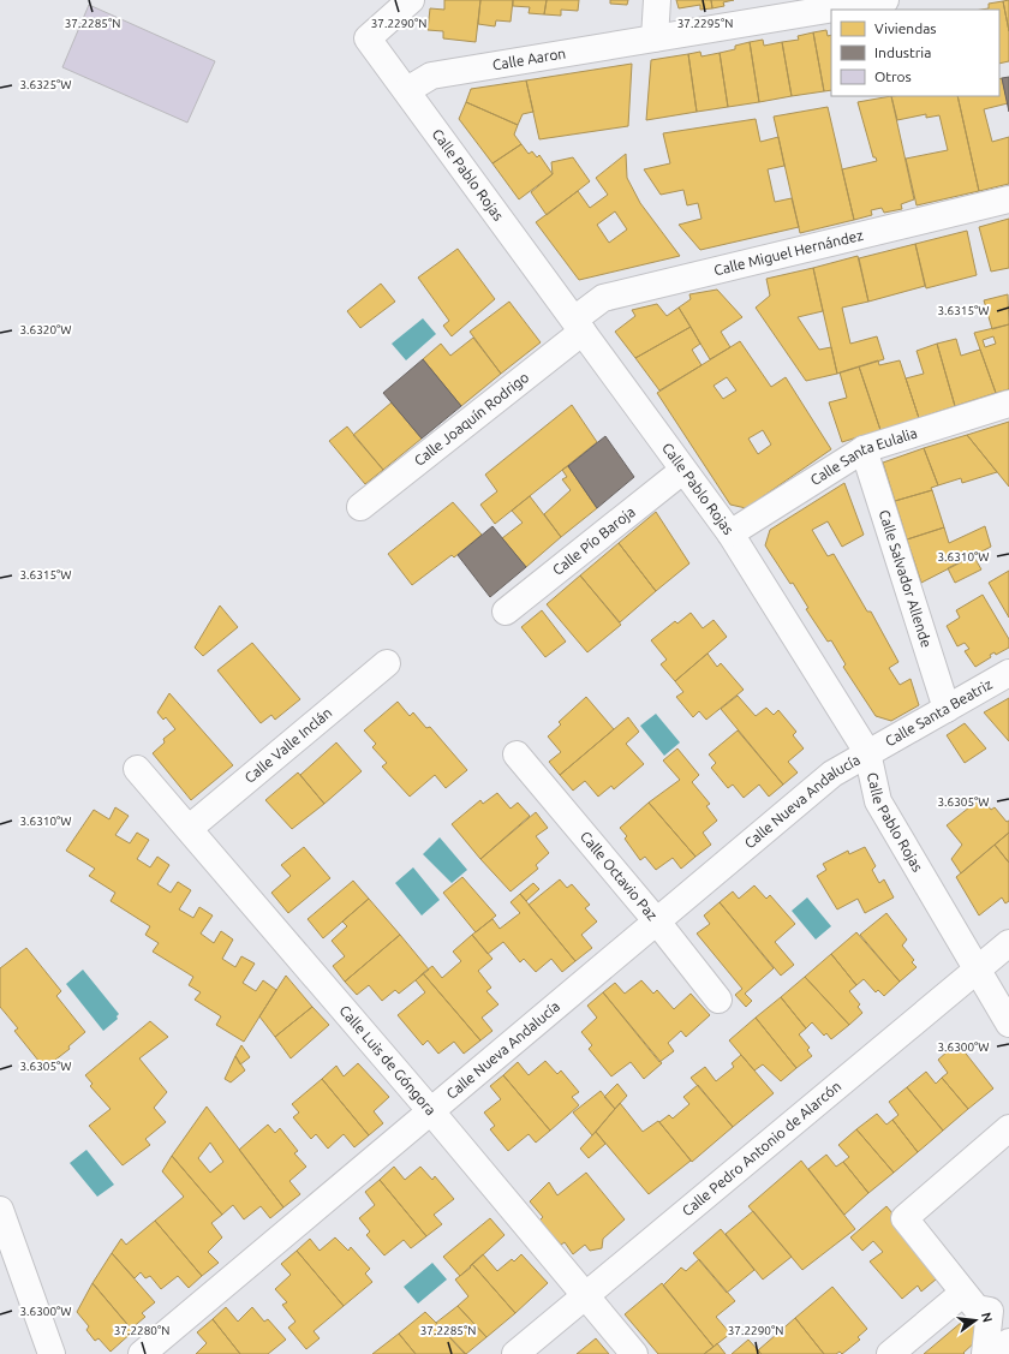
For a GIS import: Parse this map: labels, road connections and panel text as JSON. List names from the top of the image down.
{
  "streets": {
    "street": [
      "Calle Aaron",
      "Calle Pablo Rojas",
      "Calle Miguel Hernández",
      "Calle Joaquín Rodrigo",
      "Calle Santa Eulalia",
      "Calle Pío Baroja",
      "Calle Salvador Allende",
      "Calle Santa Beatriz",
      "Calle Valle Inclán",
      "Calle Nueva Andalucía",
      "Calle Octavio Paz",
      "Calle Luis de Góngora",
      "Calle Pedro Antonio de Alarcón"
    ]
  },
  "crossings": [
    ["Calle Aaron", "Calle Pablo Rojas"],
    ["Calle Pablo Rojas", "Calle Miguel Hernández"],
    ["Calle Pablo Rojas", "Calle Joaquín Rodrigo"],
    ["Calle Pablo Rojas", "Calle Santa Eulalia"],
    ["Calle Pablo Rojas", "Calle Pío Baroja"],
    ["Calle Pablo Rojas", "Calle Santa Beatriz"],
    ["Calle Pablo Rojas", "Calle Nueva Andalucía"],
    ["Calle Pablo Rojas", "Calle Pedro Antonio de Alarcón"],
    ["Calle Miguel Hernández", "Calle Joaquín Rodrigo"],
    ["Calle Santa Eulalia", "Calle Salvador Allende"],
    ["Calle Salvador Allende", "Calle Santa Beatriz"],
    ["Calle Santa Beatriz", "Calle Nueva Andalucía"],
    ["Calle Valle Inclán", "Calle Luis de Góngora"],
    ["Calle Nueva Andalucía", "Calle Octavio Paz"],
    ["Calle Nueva Andalucía", "Calle Luis de Góngora"],
    ["Calle Luis de Góngora", "Calle Pedro Antonio de Alarcón"]
  ],
  "legend": ["Viviendas", "Industria", "Otros"],
  "north": "right",
  "coordinates": [
    "37.2295°N",
    "37.2285°N",
    "37.2290°N",
    "3.6325°W",
    "3.6315°W",
    "3.6320°W",
    "3.6310°W",
    "3.6305°W",
    "3.6300°W",
    "37.2280°N"
  ]
}
